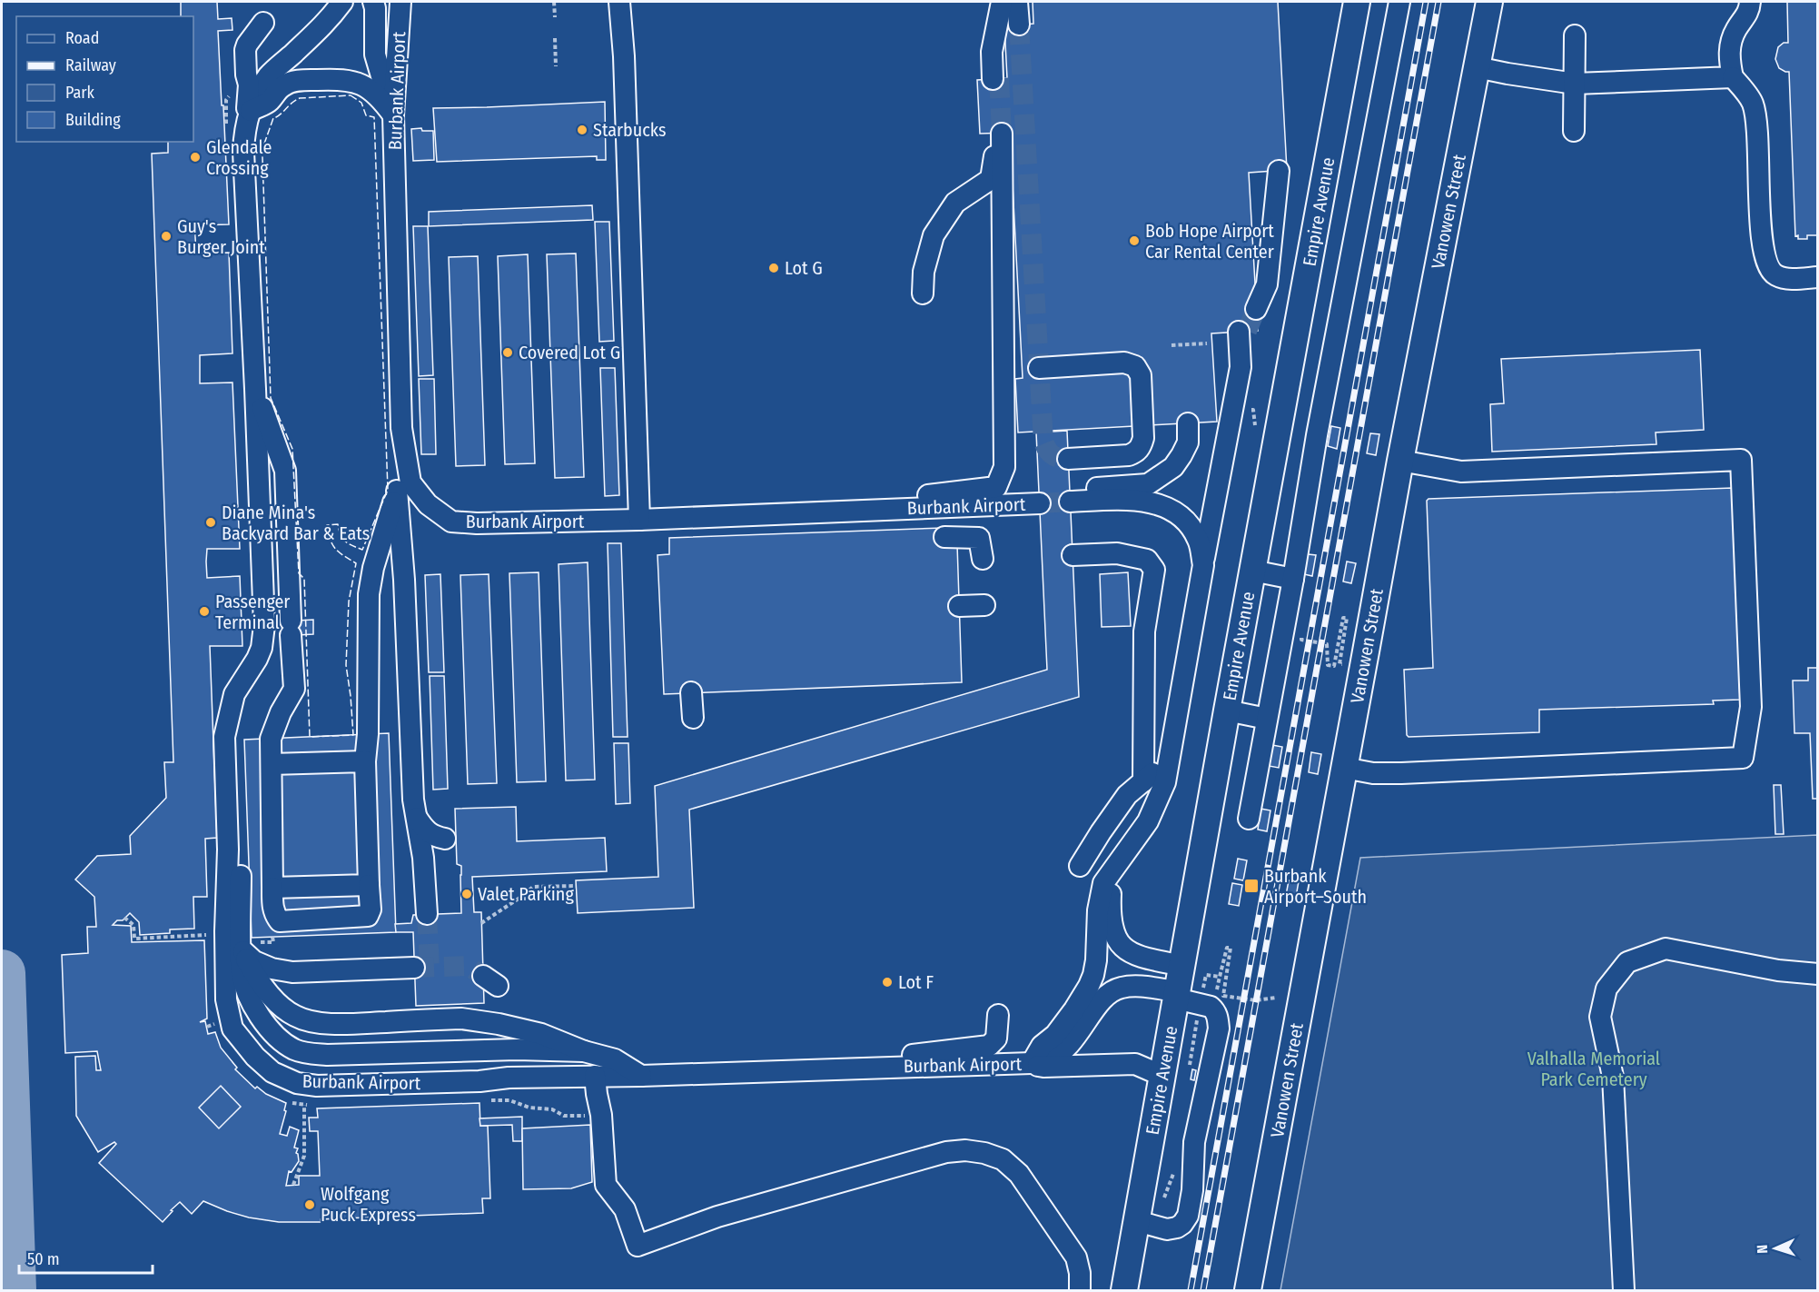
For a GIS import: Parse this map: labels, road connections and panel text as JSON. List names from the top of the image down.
{
  "streets": {
    "main road": ["Empire Avenue", "Vanowen Street"],
    "lane": ["Burbank Airport"]
  },
  "parks": ["Valhalla Memorial Park Cemetery"],
  "places": {
    "other": [
      "Starbucks",
      "Glendale Crossing",
      "Guy's Burger Joint",
      "Bob Hope Airport Car Rental Center",
      "Lot G",
      "Covered Lot G",
      "Diane Mina's Backyard Bar & Eats",
      "Passenger Terminal",
      "Valet Parking",
      "Lot F",
      "Wolfgang Puck Express"
    ],
    "transit": ["Burbank Airport–South"]
  },
  "legend": [
    "Road",
    "Railway",
    "Park",
    "Building"
  ],
  "scale_bar": "50 m",
  "north": "left"
}
